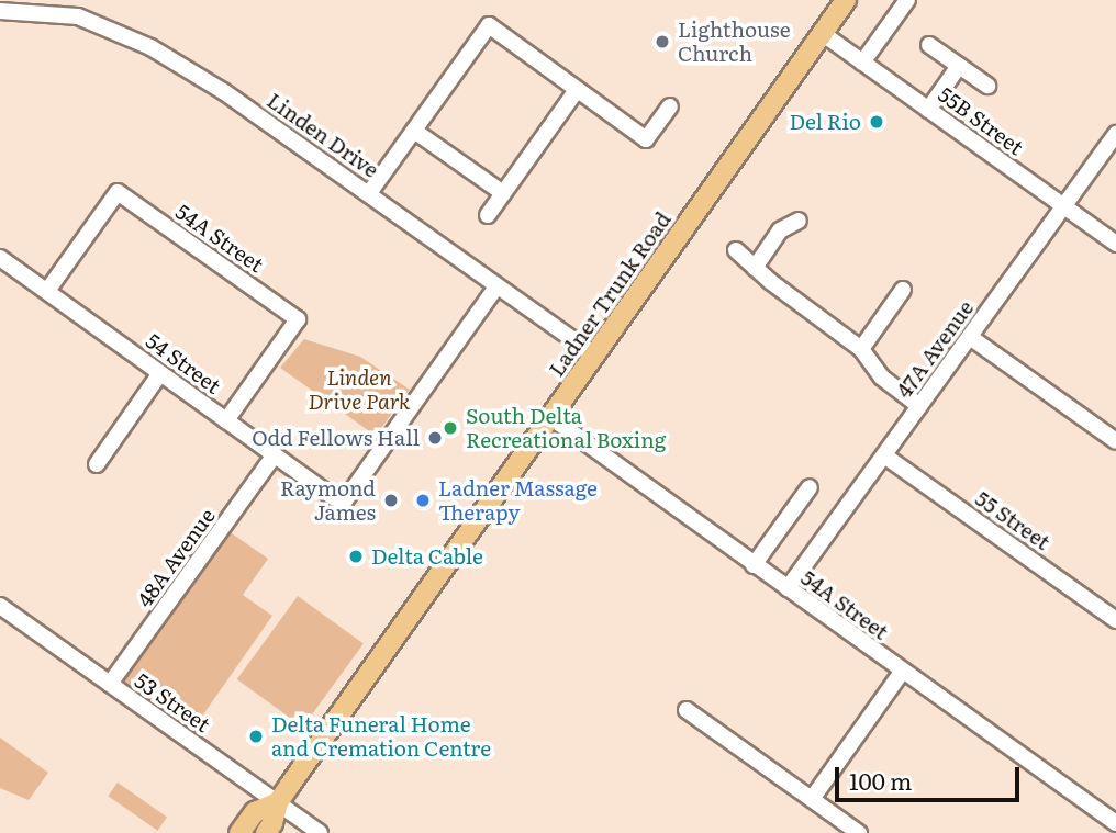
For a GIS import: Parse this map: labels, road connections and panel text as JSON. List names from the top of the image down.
{
  "streets": {
    "main road": ["Ladner Trunk Road"],
    "street": [
      "55B Street",
      "Linden Drive",
      "54A Street",
      "47A Avenue",
      "54 Street",
      "55 Street",
      "48A Avenue",
      "53 Street"
    ]
  },
  "crossings": [
    ["55B Street", "Ladner Trunk Road"],
    ["55B Street", "47A Avenue"],
    ["Linden Drive", "Ladner Trunk Road"],
    ["Linden Drive", "54 Street"],
    ["54A Street", "Ladner Trunk Road"],
    ["54A Street", "47A Avenue"],
    ["54A Street", "54 Street"],
    ["Ladner Trunk Road", "53 Street"],
    ["47A Avenue", "55 Street"],
    ["54 Street", "48A Avenue"],
    ["48A Avenue", "53 Street"]
  ],
  "parks": ["Linden Drive Park"],
  "places": [
    "Lighthouse Church",
    "Del Rio",
    "South Delta Recreational Boxing",
    "Odd Fellows Hall",
    "Raymond James",
    "Ladner Massage Therapy",
    "Delta Cable",
    "Delta Funeral Home and Cremation Centre"
  ],
  "scale_bar": "100 m"
}
